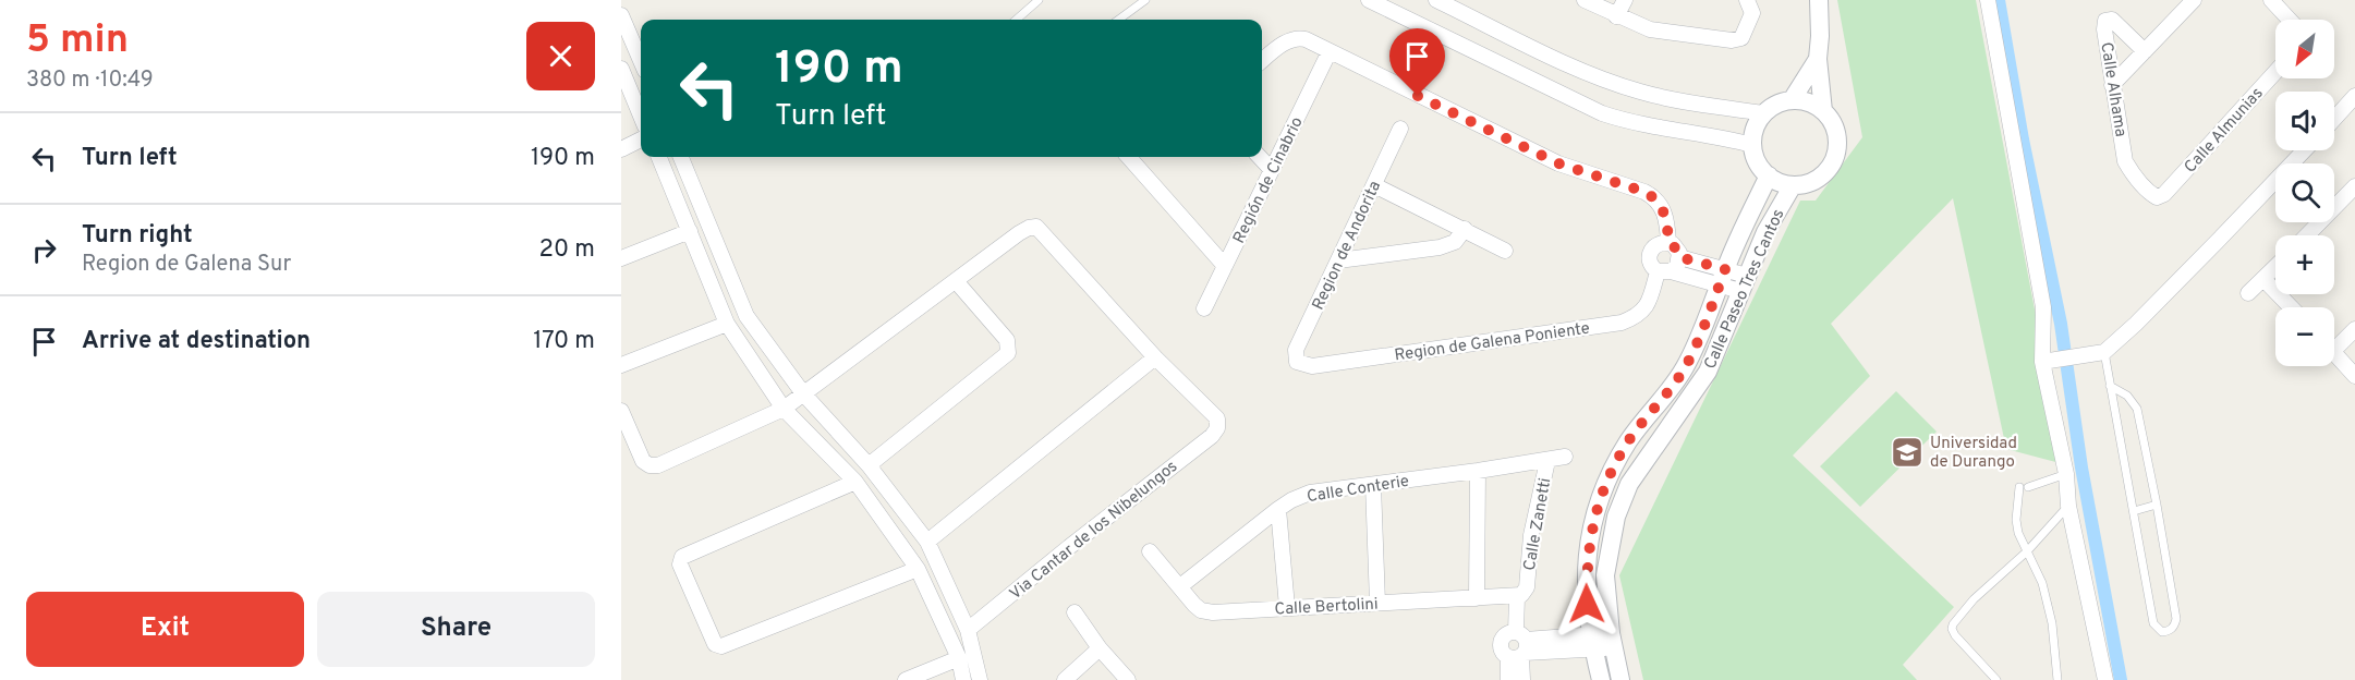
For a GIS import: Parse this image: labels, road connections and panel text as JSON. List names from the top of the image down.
{
  "streets": {
    "street": [
      "Calle Alhama",
      "Calle Almunias",
      "Región de Cinabrio",
      "Region de Andorita",
      "Calle Paseo Tres Cantos",
      "Region de Galena Poniente",
      "Calle Conterie",
      "Calle Zanetti",
      "Via Cantar de los Nibelungos",
      "Calle Bertolini"
    ]
  },
  "crossings": [
    ["Calle Alhama", "Calle Almunias"],
    ["Region de Andorita", "Region de Galena Poniente"],
    ["Calle Conterie", "Calle Zanetti"],
    ["Calle Conterie", "Calle Bertolini"],
    ["Calle Zanetti", "Calle Bertolini"]
  ],
  "places": {
    "school or university": ["Universidad de Durango"]
  },
  "north": "bottom left",
  "page": {
    "heading": ["5 min", "380 m · 10:49"],
    "map_buttons": ["+", "−"],
    "turn": ["190 m", "Turn left"],
    "list": [
      {
        "name": "Turn left",
        "value": "190 m"
      },
      {
        "name": "Turn right",
        "note": "Region de Galena Sur",
        "value": "20 m"
      },
      {
        "name": "Arrive at destination",
        "value": "170 m"
      }
    ],
    "buttons": ["Exit", "Share"]
  }
}
